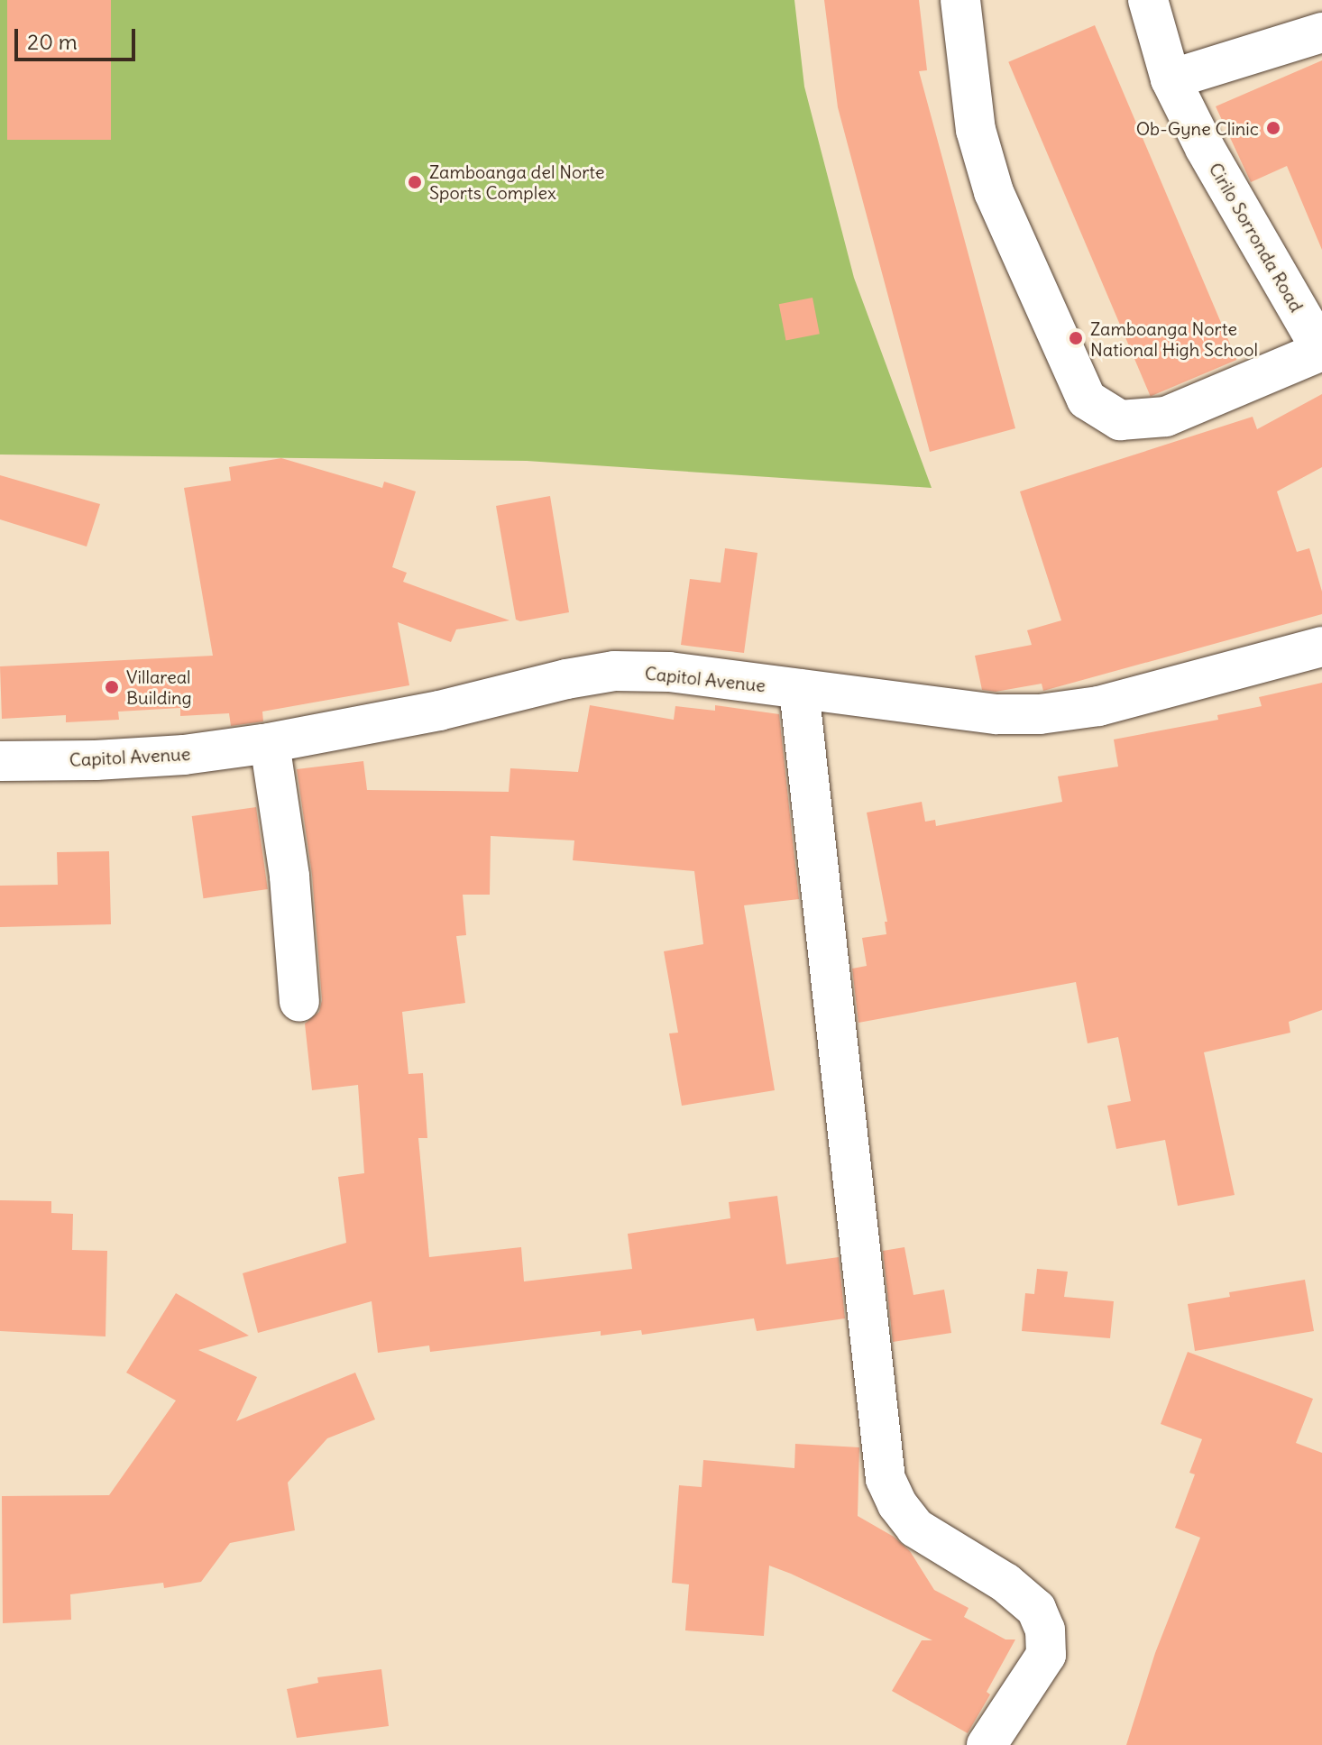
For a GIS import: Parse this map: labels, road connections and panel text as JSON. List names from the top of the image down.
{
  "streets": {
    "street": ["Cirilo Sorronda Road", "Capitol Avenue"]
  },
  "places": [
    "Ob-Gyne Clinic",
    "Zamboanga del Norte Sports Complex",
    "Zamboanga Norte National High School",
    "Villareal Building"
  ],
  "scale_bar": "20 m"
}
